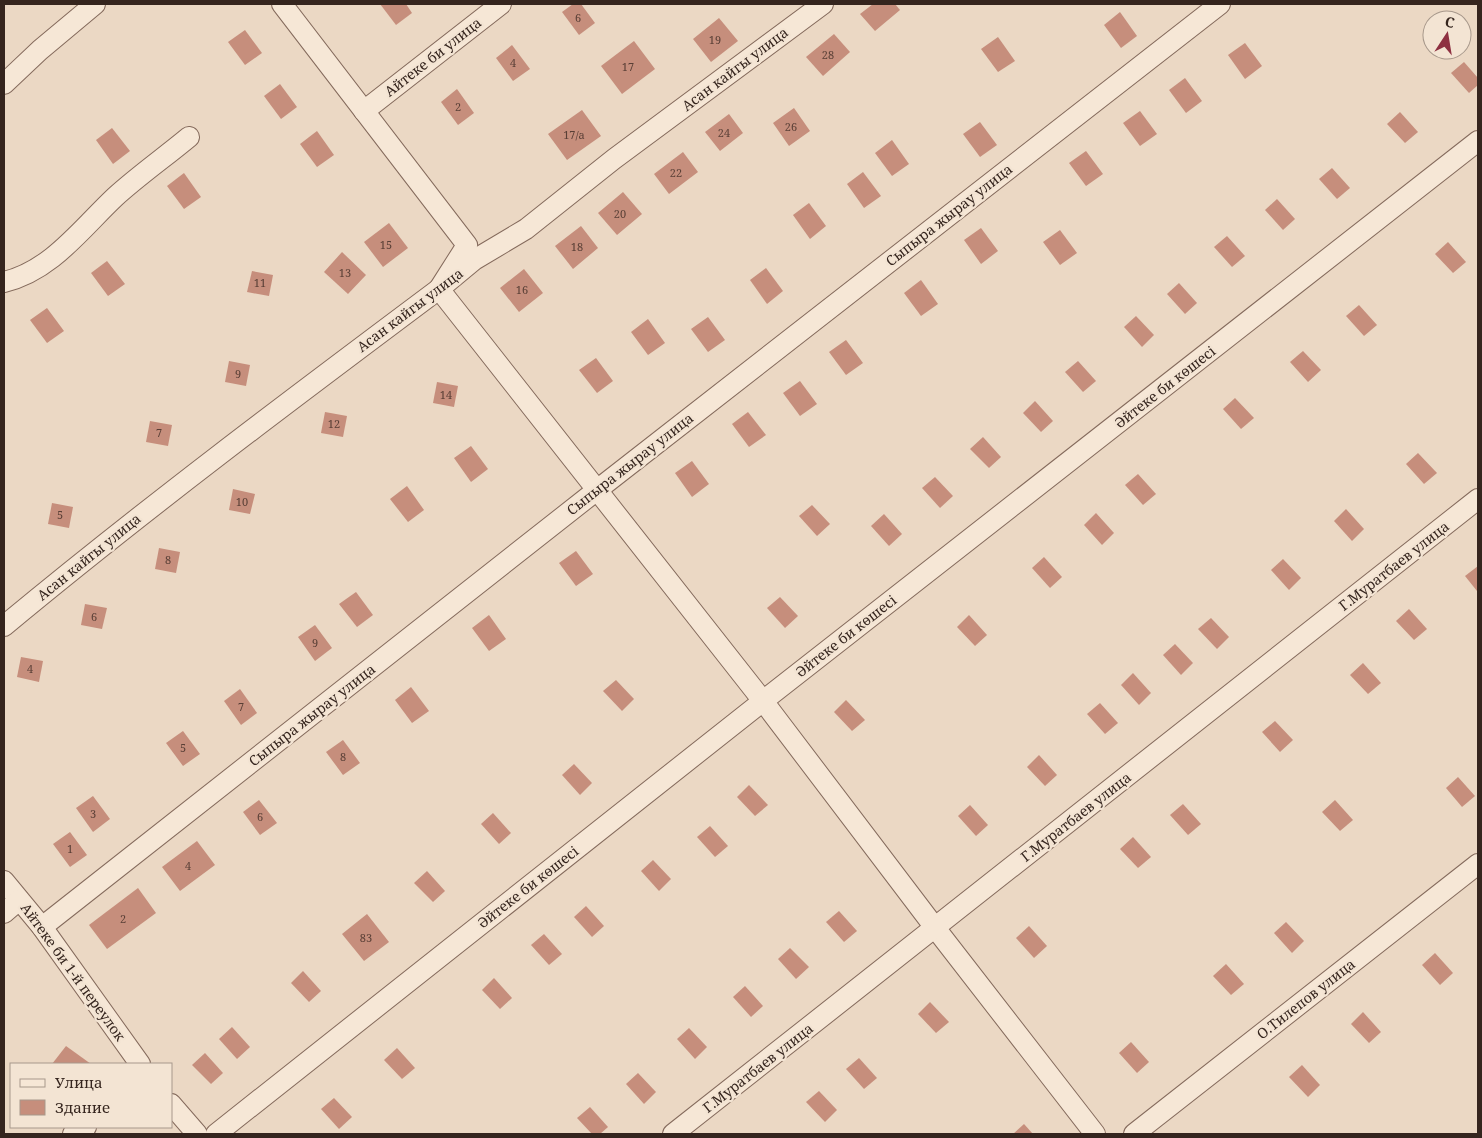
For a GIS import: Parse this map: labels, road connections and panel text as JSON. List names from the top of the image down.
{
  "streets": {
    "street": [
      "Айтеке би улица",
      "Асан кайгы улица",
      "Сыпыра жырау улица",
      "Әйтеке би көшесі",
      "Г.Муратбаев улица",
      "Айтеке би 1-й переулок",
      "О.Тилепов улица"
    ]
  },
  "crossings": [
    ["Сыпыра жырау улица", "Айтеке би 1-й переулок"]
  ],
  "house_numbers": [
    "6",
    "19",
    "28",
    "4",
    "17",
    "2",
    "26",
    "24",
    "17/а",
    "22",
    "20",
    "15",
    "18",
    "13",
    "11",
    "16",
    "9",
    "14",
    "12",
    "7",
    "10",
    "5",
    "8",
    "6",
    "9",
    "4",
    "7",
    "5",
    "8",
    "3",
    "6",
    "1",
    "4",
    "2",
    "83"
  ],
  "legend": ["Улица", "Здание"],
  "north": "top"
}
